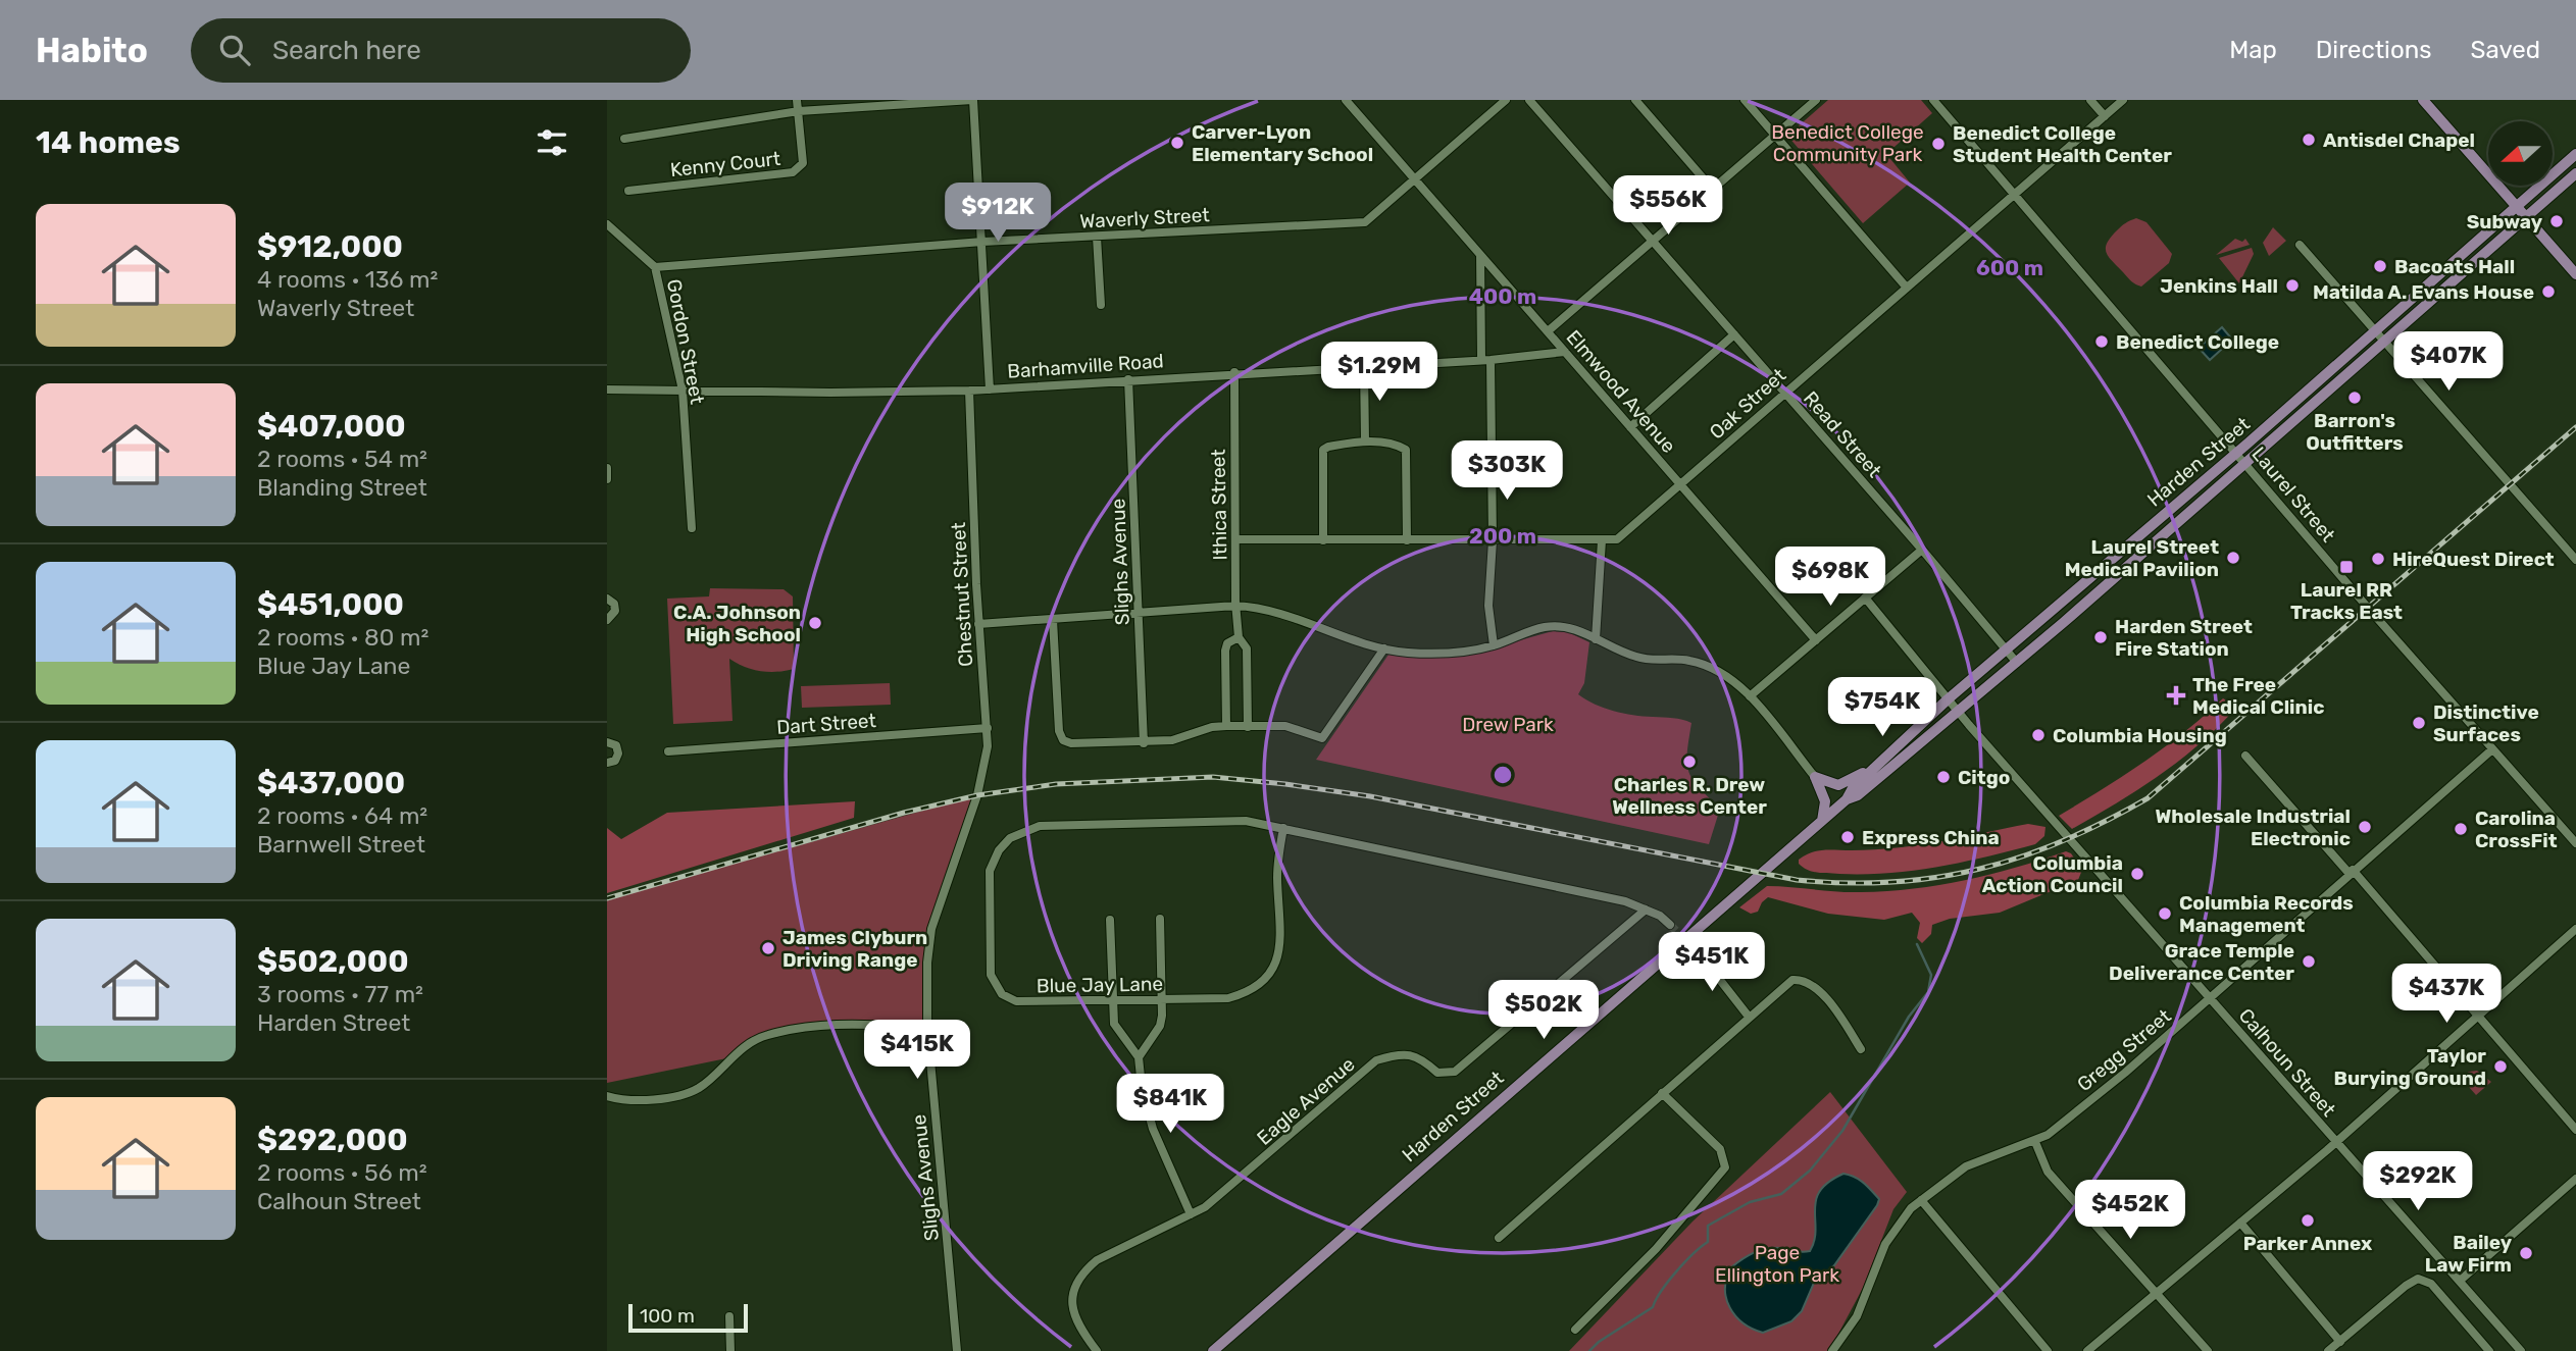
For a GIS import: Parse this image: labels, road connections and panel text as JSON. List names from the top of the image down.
{
  "streets": {
    "main road": ["Harden Street"],
    "street": [
      "Kenny Court",
      "Waverly Street",
      "Gordon Street",
      "Barhamville Road",
      "Elmwood Avenue",
      "Oak Street",
      "Read Street",
      "Laurel Street",
      "Ithica Street",
      "Slighs Avenue",
      "Chestnut Street",
      "Dart Street",
      "Blue Jay Lane",
      "Gregg Street",
      "Calhoun Street",
      "Eagle Avenue"
    ]
  },
  "crossings": [
    ["Waverly Street", "Gordon Street"],
    ["Waverly Street", "Elmwood Avenue"],
    ["Gordon Street", "Barhamville Road"],
    ["Barhamville Road", "Elmwood Avenue"],
    ["Barhamville Road", "Ithica Street"],
    ["Barhamville Road", "Slighs Avenue"],
    ["Barhamville Road", "Chestnut Street"],
    ["Elmwood Avenue", "Oak Street"],
    ["Oak Street", "Read Street"],
    ["Oak Street", "Laurel Street"],
    ["Oak Street", "Ithica Street"],
    ["Read Street", "Harden Street"],
    ["Harden Street", "Laurel Street"],
    ["Harden Street", "Calhoun Street"],
    ["Laurel Street", "Gregg Street"],
    ["Slighs Avenue", "Chestnut Street"],
    ["Chestnut Street", "Dart Street"],
    ["Blue Jay Lane", "Eagle Avenue"],
    ["Gregg Street", "Calhoun Street"]
  ],
  "parks": ["Benedict College Community Park", "Drew Park", "Page Ellington Park"],
  "places": {
    "other": [
      "Antisdel Chapel",
      "Carver-Lyon Elementary School",
      "Benedict College Student Health Center",
      "Subway",
      "Bacoats Hall",
      "Jenkins Hall",
      "Matilda A. Evans House",
      "Benedict College",
      "Barron's Outfitters",
      "Laurel Street Medical Pavilion",
      "HireQuest Direct",
      "C.A. Johnson High School",
      "Harden Street Fire Station",
      "Distinctive Surfaces",
      "Columbia Housing",
      "Charles R. Drew Wellness Center",
      "Citgo",
      "Wholesale Industrial Electronic",
      "Carolina CrossFit",
      "Express China",
      "Columbia Action Council",
      "Columbia Records Management",
      "James Clyburn Driving Range",
      "Grace Temple Deliverance Center",
      "Taylor Burying Ground",
      "Parker Annex",
      "Bailey Law Firm"
    ],
    "transit": ["Laurel RR Tracks East"],
    "health": ["The Free Medical Clinic"]
  },
  "scale_bar": "100 m",
  "north": "left",
  "page": {
    "header": "Habito",
    "search": "Search here",
    "nav": ["Map", "Directions", "Saved"],
    "heading": "14 homes",
    "price": [
      "$556K",
      "$912K",
      "$407K",
      "$1.29M",
      "$303K",
      "$698K",
      "$754K",
      "$451K",
      "$437K",
      "$502K",
      "$415K",
      "$841K",
      "$292K",
      "$452K"
    ],
    "list": [
      {
        "name": "$912,000",
        "note": "4 rooms · 136 m² · Waverly Street"
      },
      {
        "name": "$407,000",
        "note": "2 rooms · 54 m² · Blanding Street"
      },
      {
        "name": "$451,000",
        "note": "2 rooms · 80 m² · Blue Jay Lane"
      },
      {
        "name": "$437,000",
        "note": "2 rooms · 64 m² · Barnwell Street"
      },
      {
        "name": "$502,000",
        "note": "3 rooms · 77 m² · Harden Street"
      },
      {
        "name": "$292,000",
        "note": "2 rooms · 56 m² · Calhoun Street"
      }
    ],
    "scale": "100 m"
  },
  "rings": ["600 m", "400 m", "200 m"]
}
